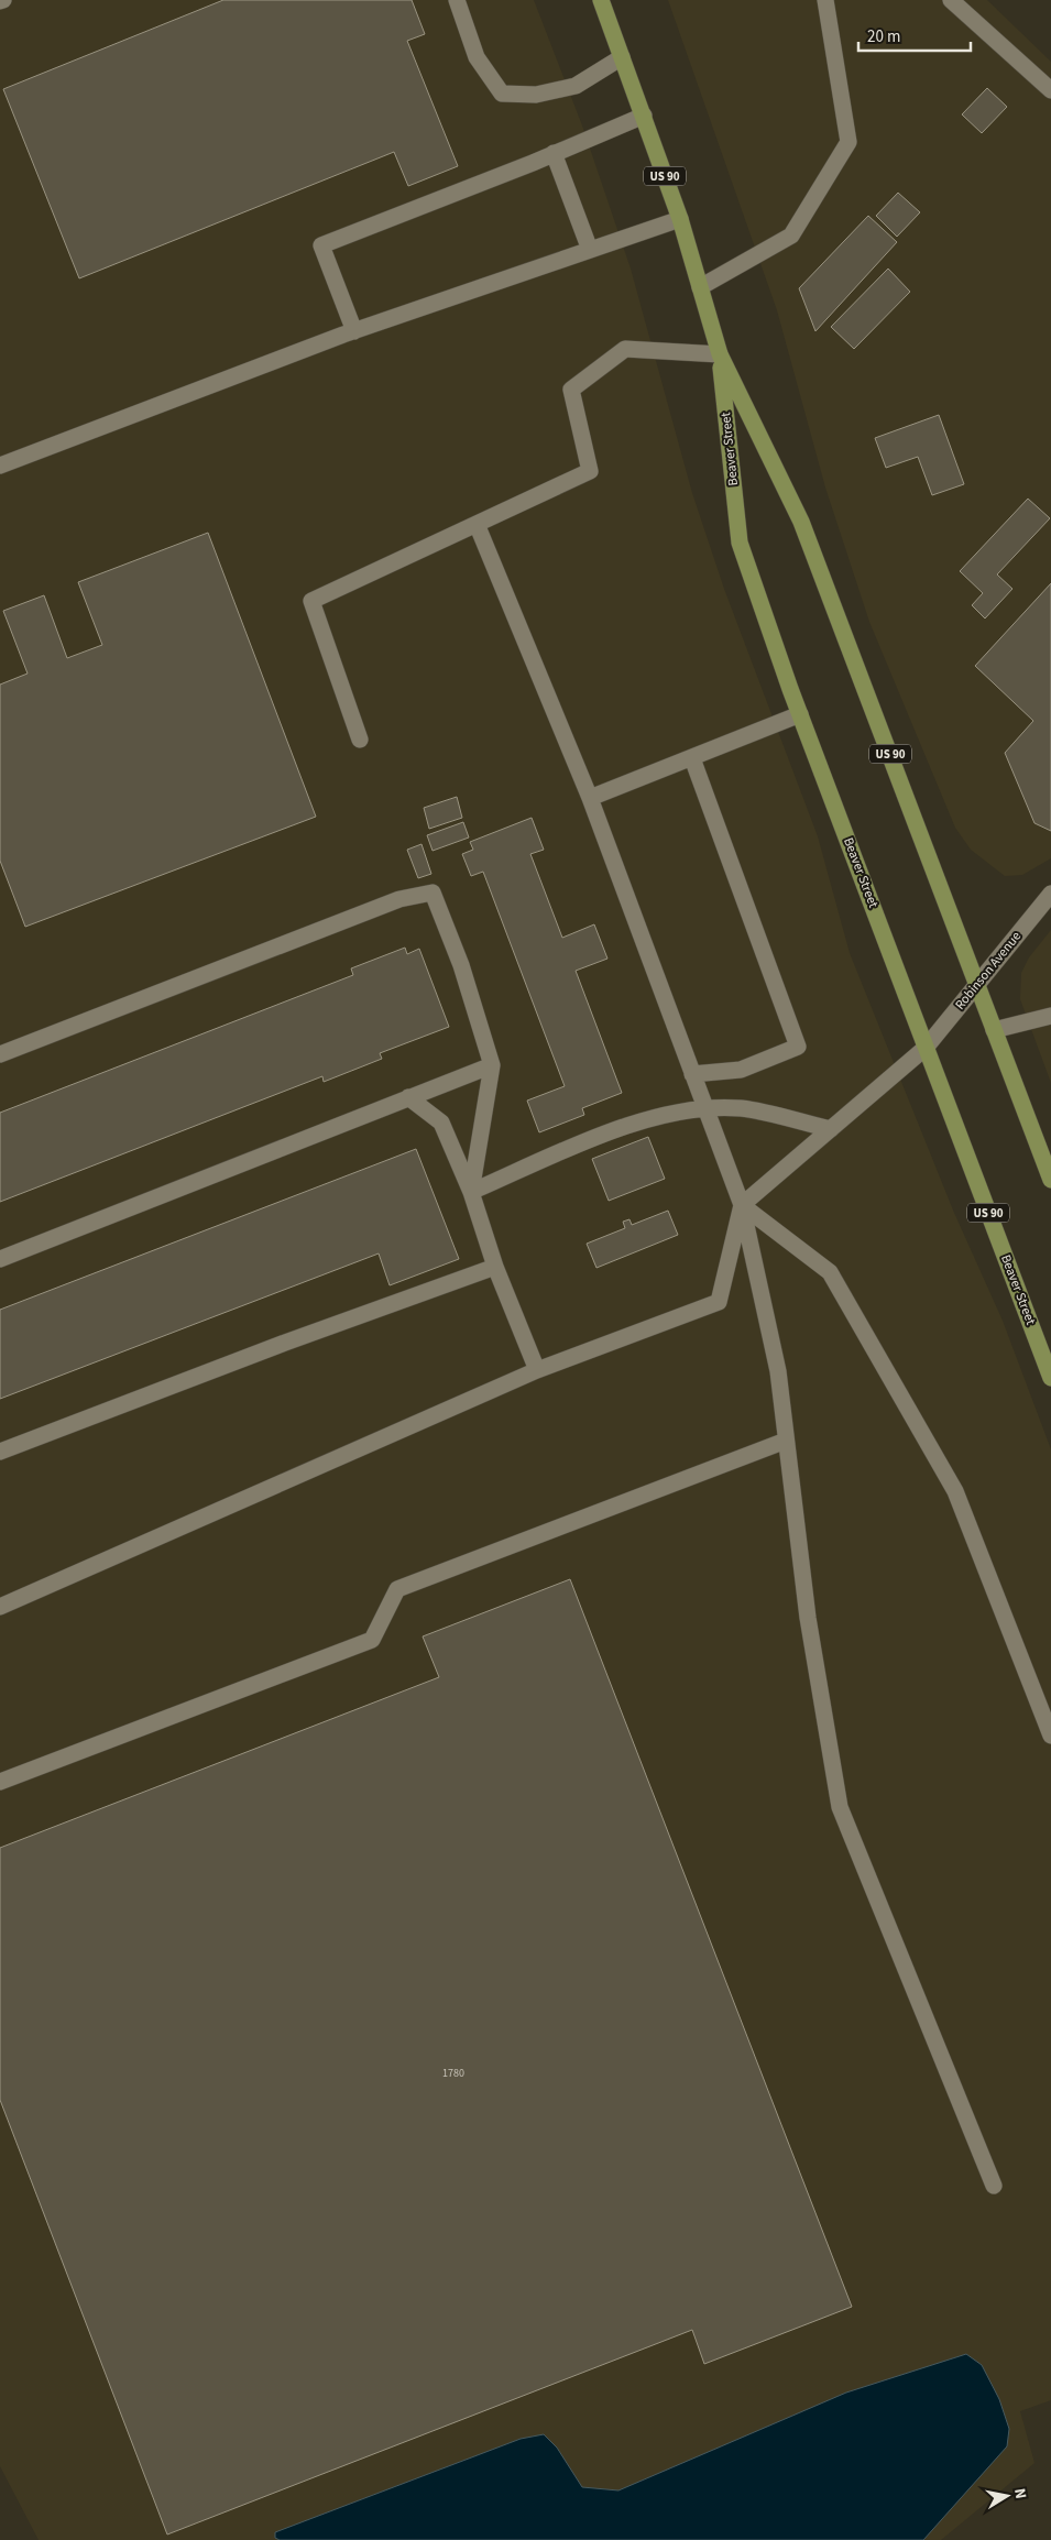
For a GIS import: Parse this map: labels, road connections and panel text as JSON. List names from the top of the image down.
{
  "streets": {
    "main road": ["US 90", "Beaver Street"],
    "street": ["Robinson Avenue"]
  },
  "crossings": [
    ["Beaver Street", "Robinson Avenue"]
  ],
  "house_numbers": ["1780"],
  "scale_bar": "20 m",
  "north": "right"
}
